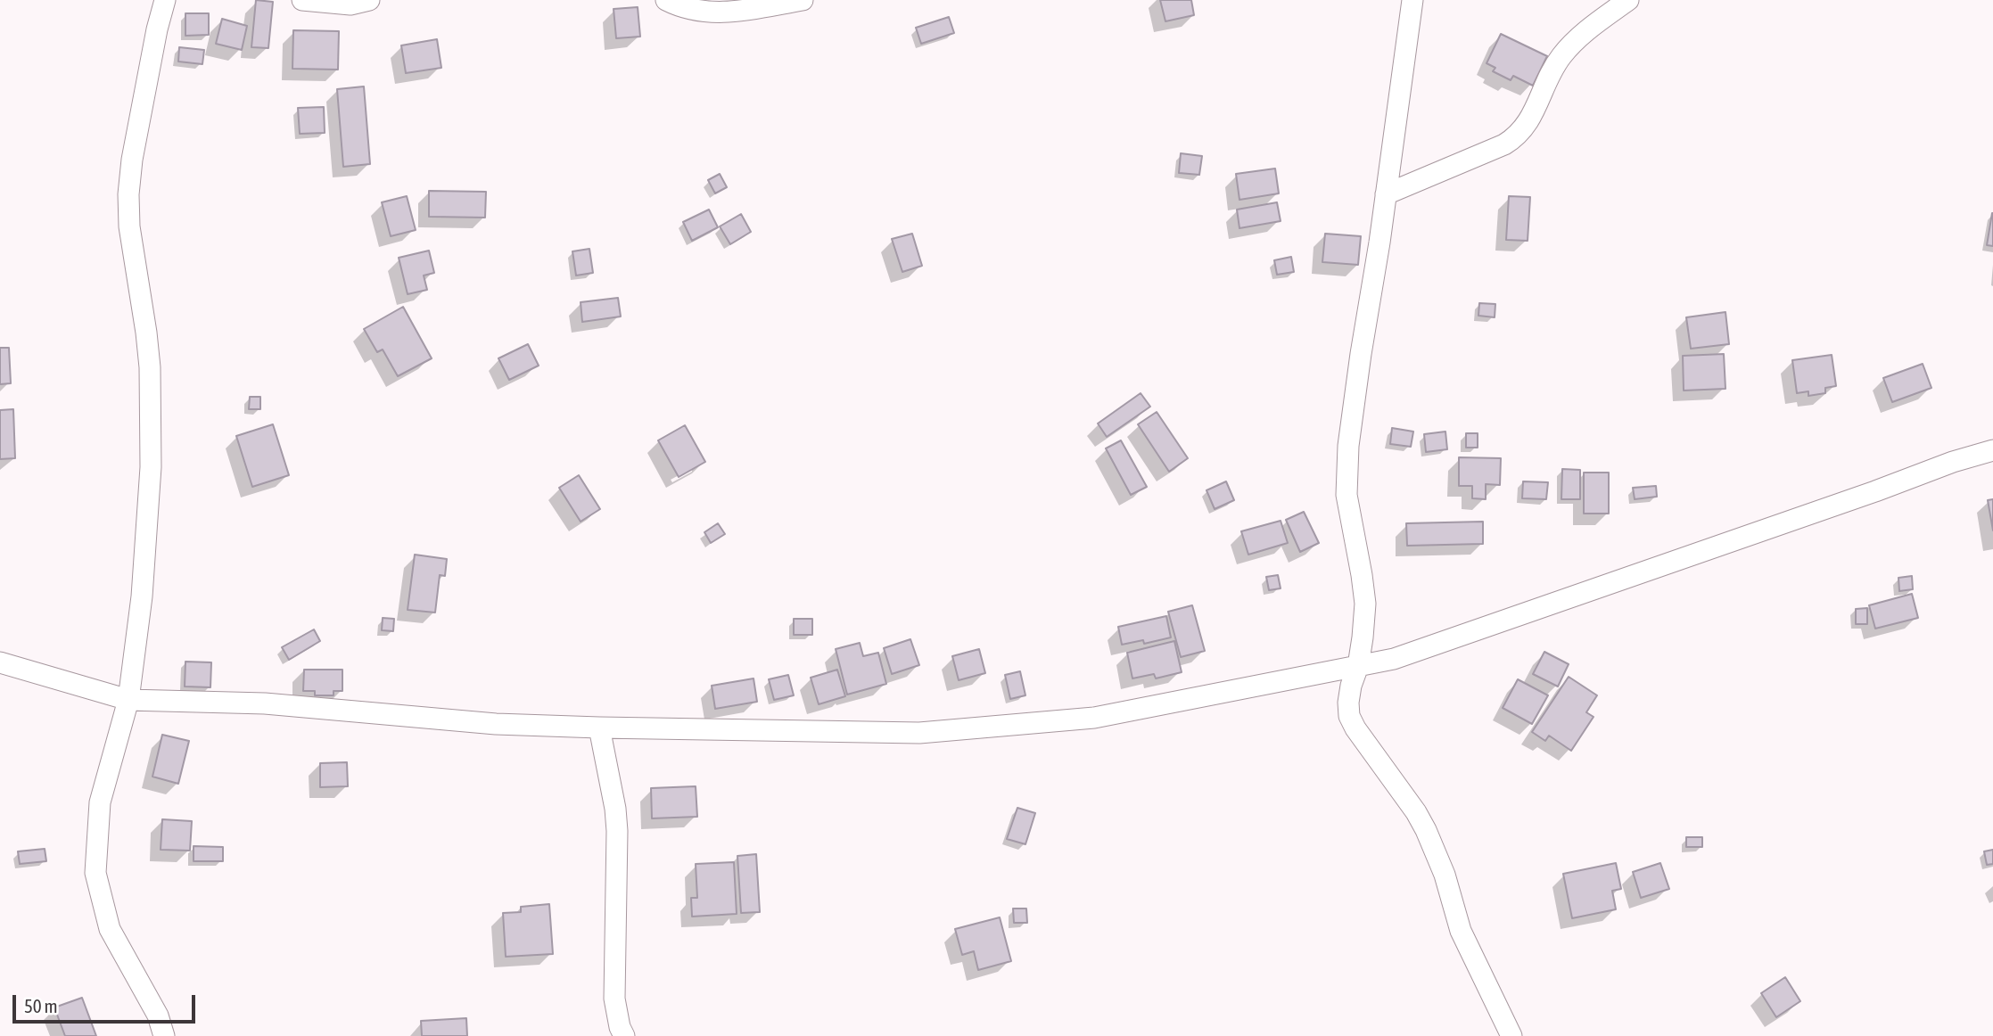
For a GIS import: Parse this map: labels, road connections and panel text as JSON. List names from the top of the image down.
{
  "scale_bar": "50 m"
}
